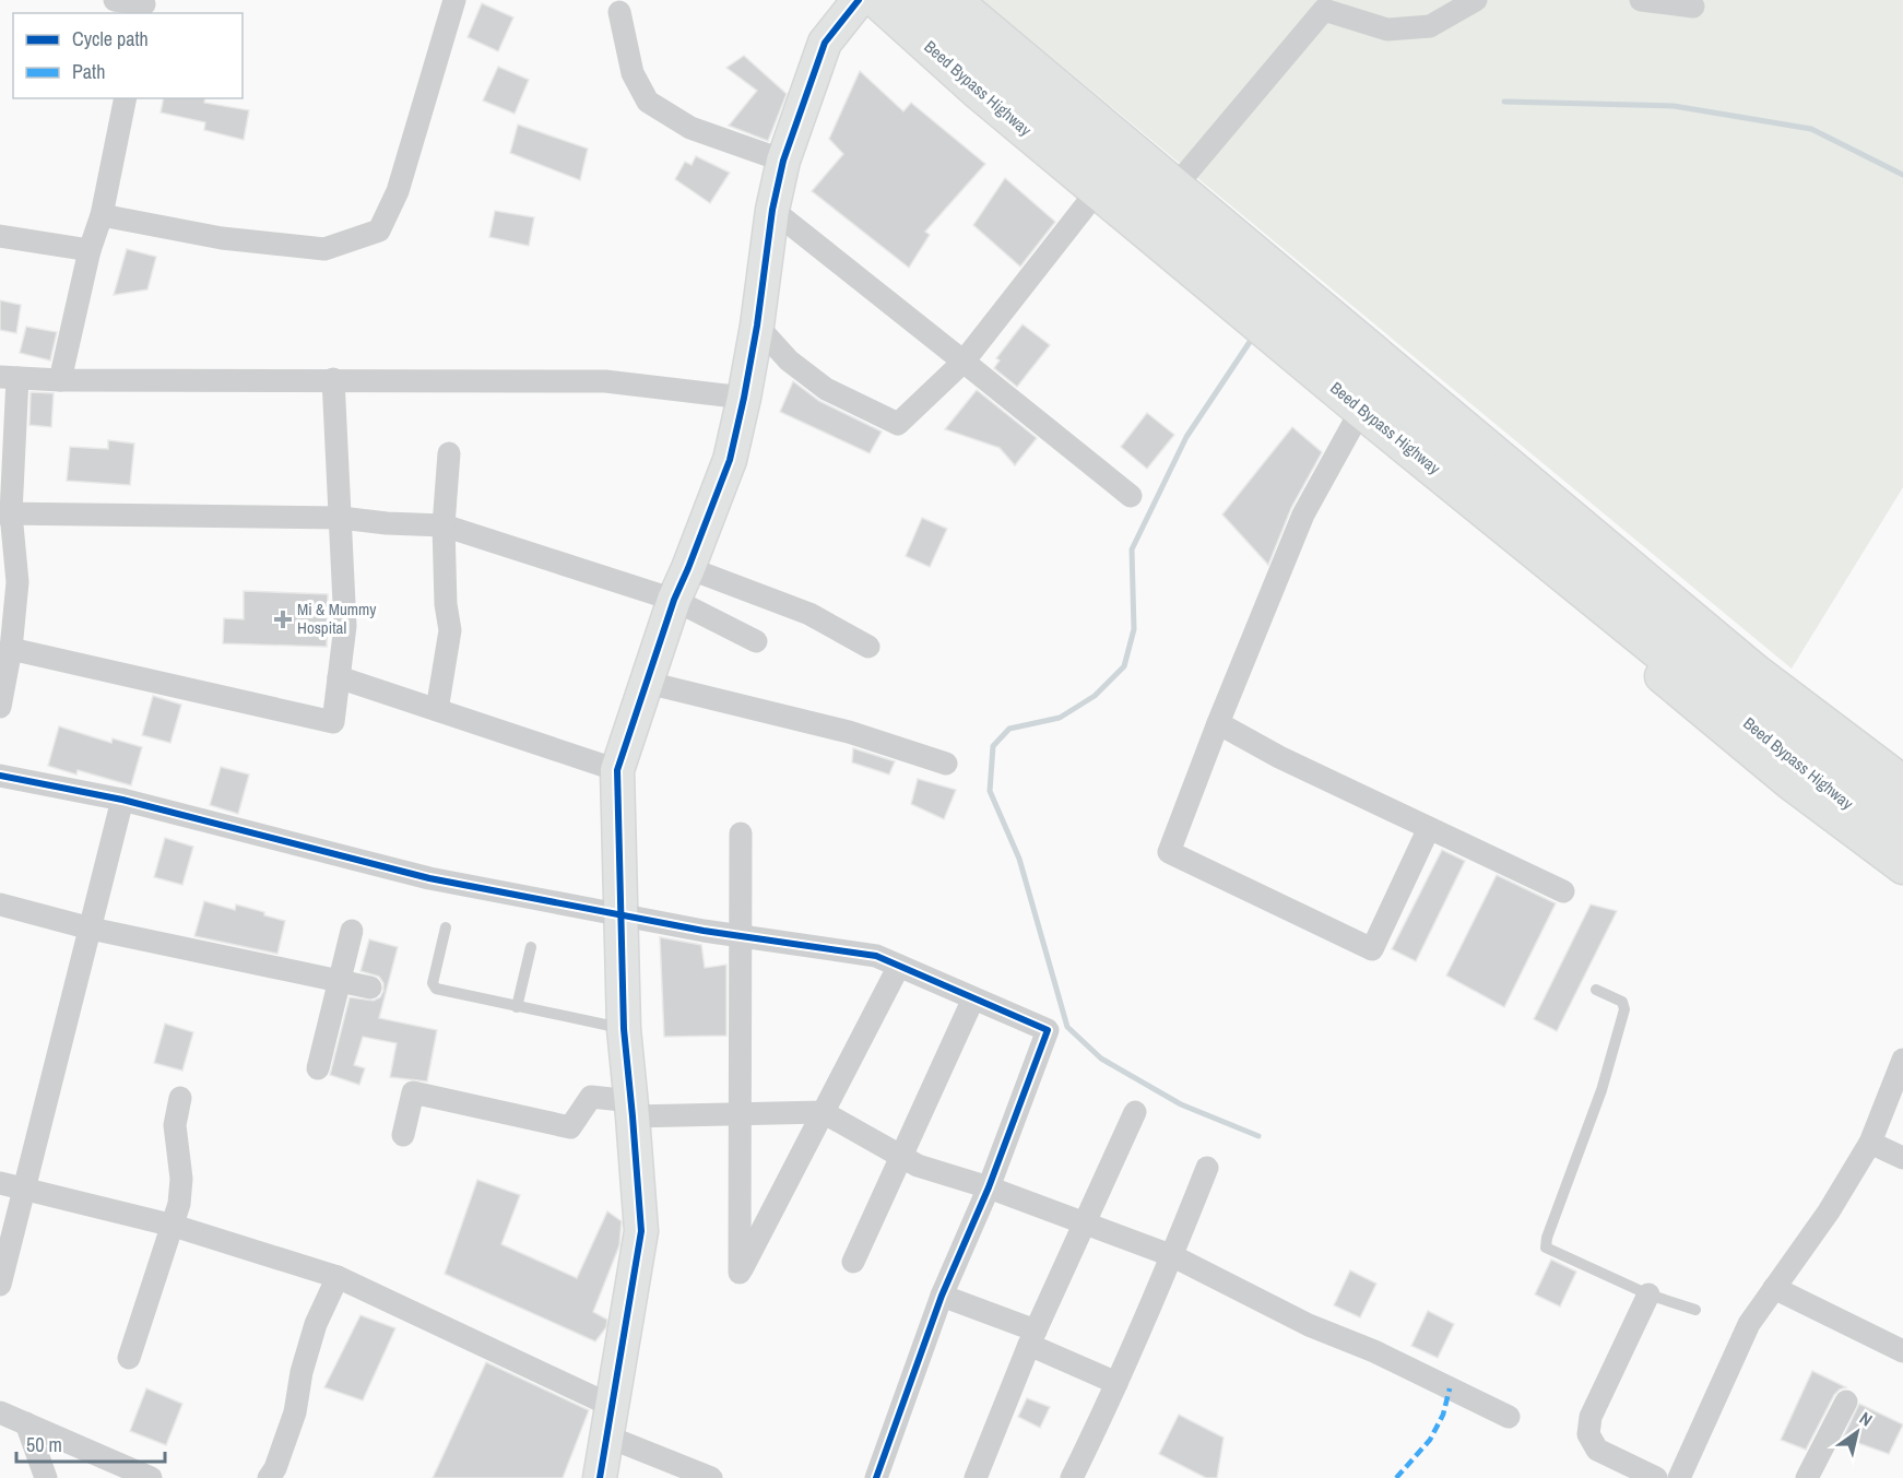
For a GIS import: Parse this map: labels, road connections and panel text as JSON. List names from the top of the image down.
{
  "streets": {
    "highway": ["Beed Bypass Highway"]
  },
  "places": {
    "health": ["Mi & Mummy Hospital"]
  },
  "legend": ["Cycle path", "Path"],
  "scale_bar": "50 m",
  "north": "top right"
}
